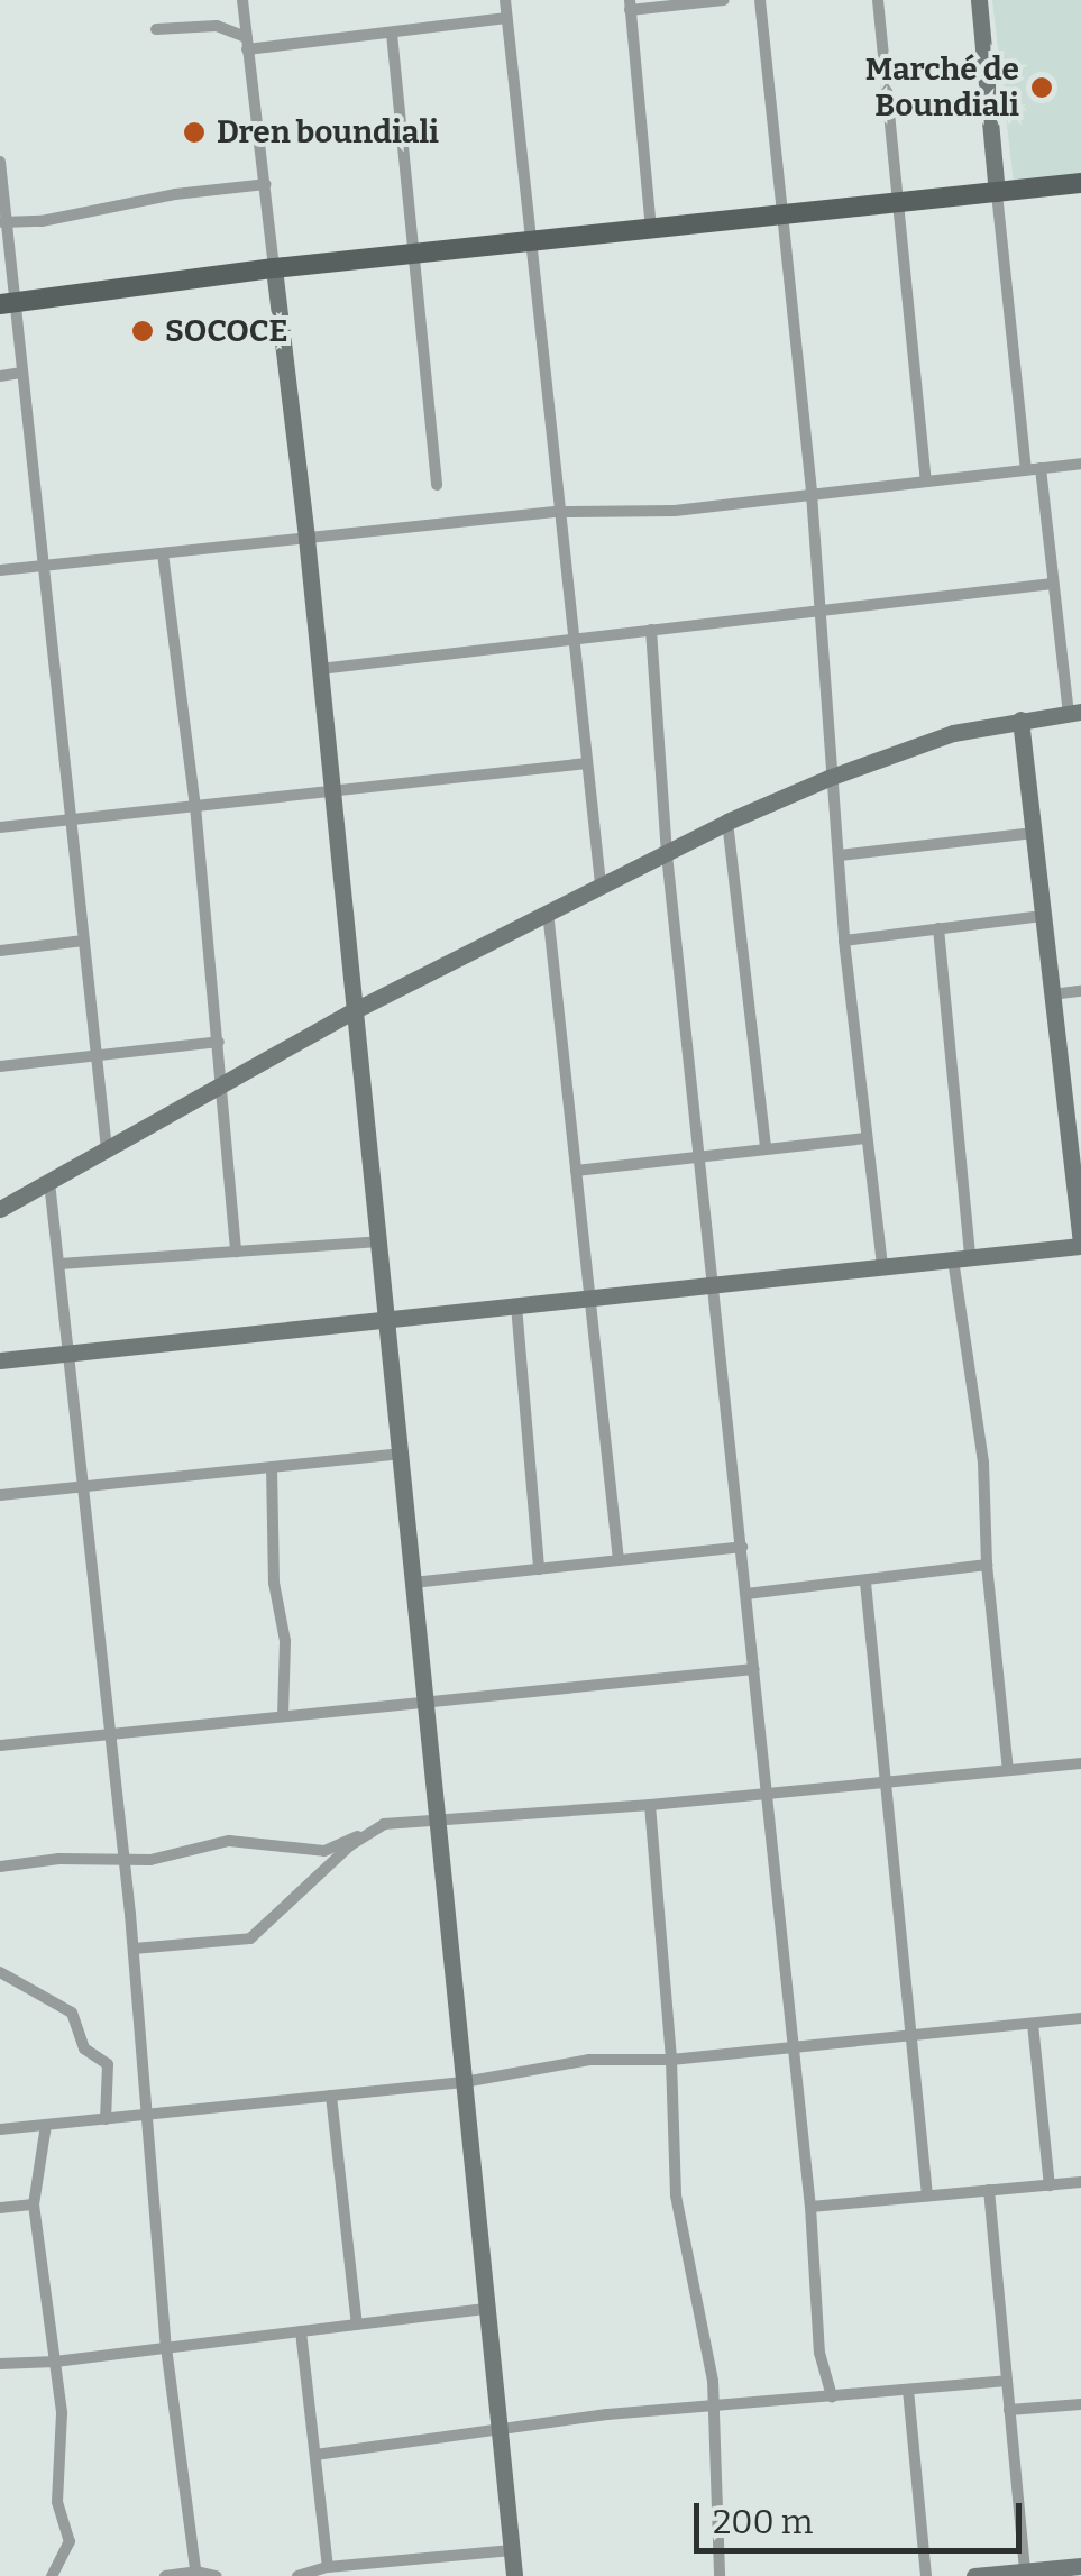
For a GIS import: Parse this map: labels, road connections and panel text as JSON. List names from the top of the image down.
{
  "places": ["Marché de Boundiali", "Dren boundiali", "SOCOCE"],
  "scale_bar": "200 m"
}
